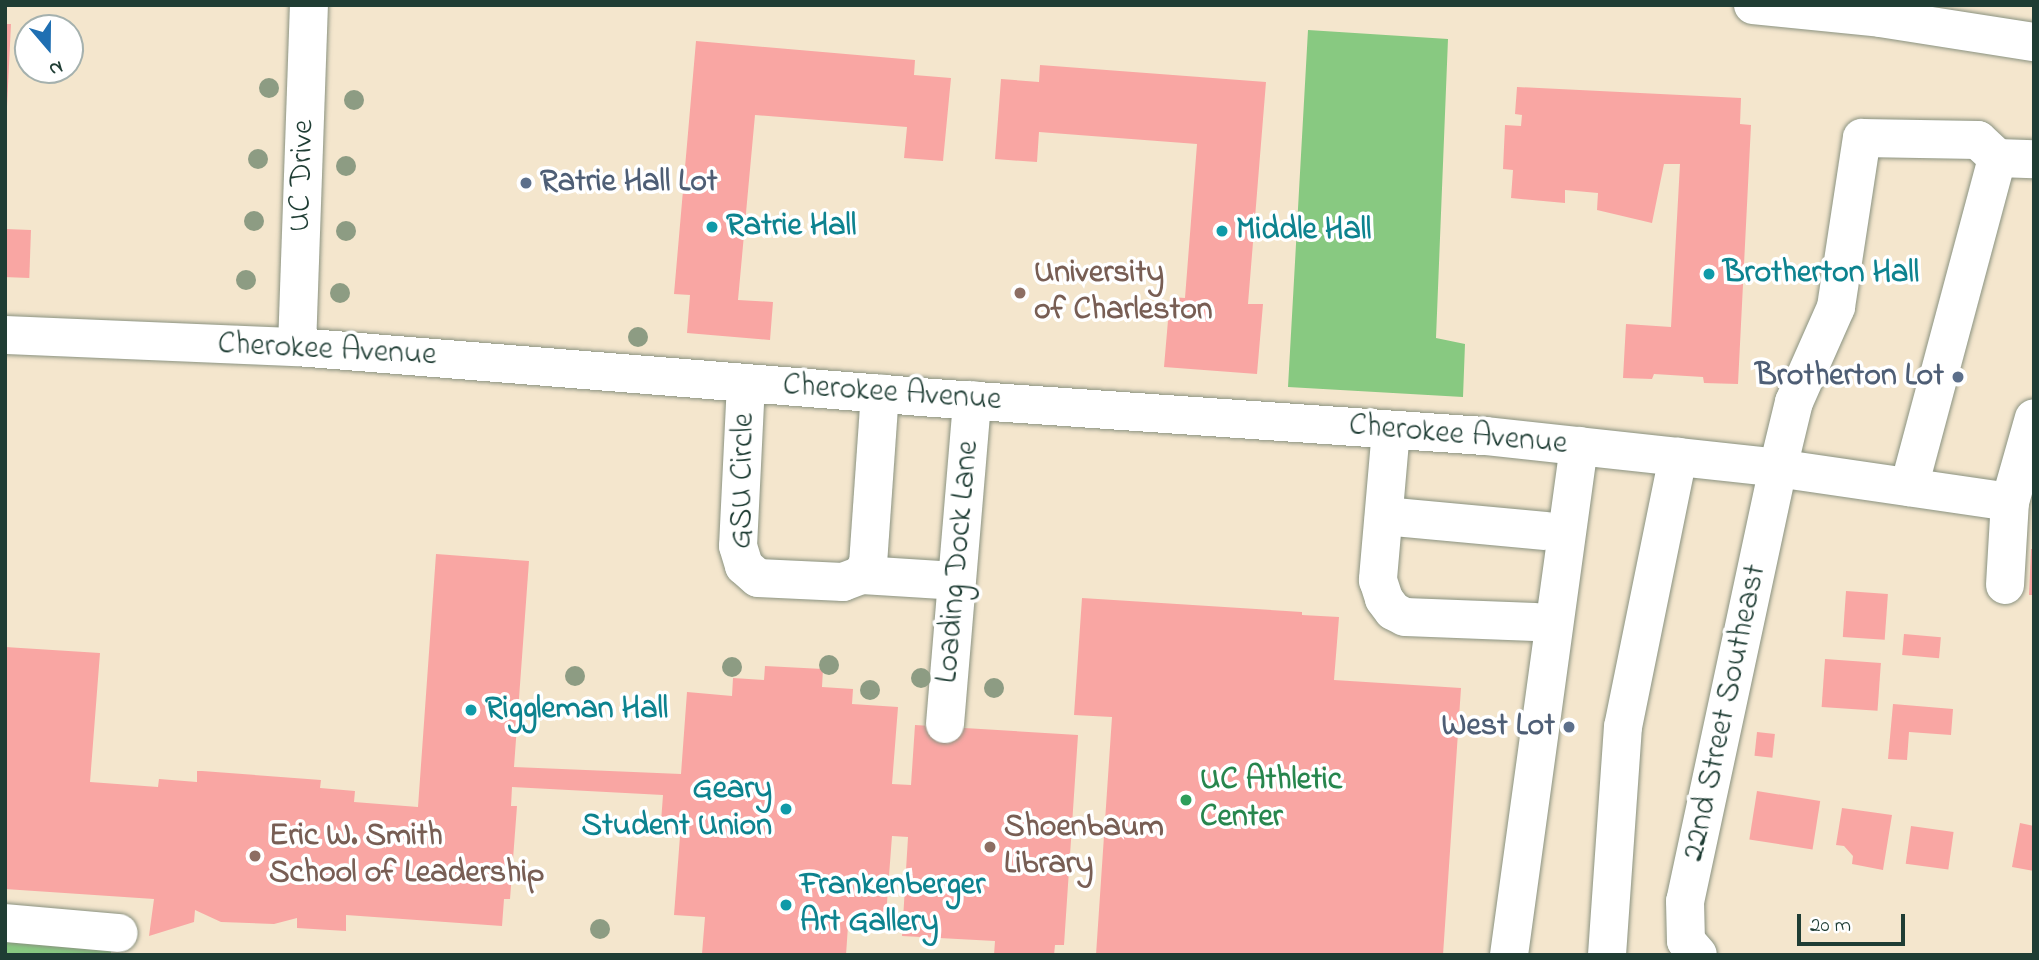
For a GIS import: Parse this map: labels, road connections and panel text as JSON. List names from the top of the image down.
{
  "streets": {
    "street": [
      "UC Drive",
      "Cherokee Avenue",
      "GSU Circle",
      "Loading Dock Lane",
      "22nd Street Southeast"
    ]
  },
  "crossings": [
    ["UC Drive", "Cherokee Avenue"],
    ["Cherokee Avenue", "GSU Circle"],
    ["Cherokee Avenue", "Loading Dock Lane"],
    ["Cherokee Avenue", "22nd Street Southeast"],
    ["GSU Circle", "Loading Dock Lane"]
  ],
  "places": [
    "Ratrie Hall Lot",
    "Ratrie Hall",
    "Middle Hall",
    "Brotherton Hall",
    "University of Charleston",
    "Brotherton Lot",
    "Riggleman Hall",
    "West Lot",
    "UC Athletic Center",
    "Geary Student Union",
    "Shoenbaum Library",
    "Eric W. Smith School of Leadership",
    "Frankenberger Art Gallery"
  ],
  "scale_bar": "20 m",
  "north": "bottom"
}
